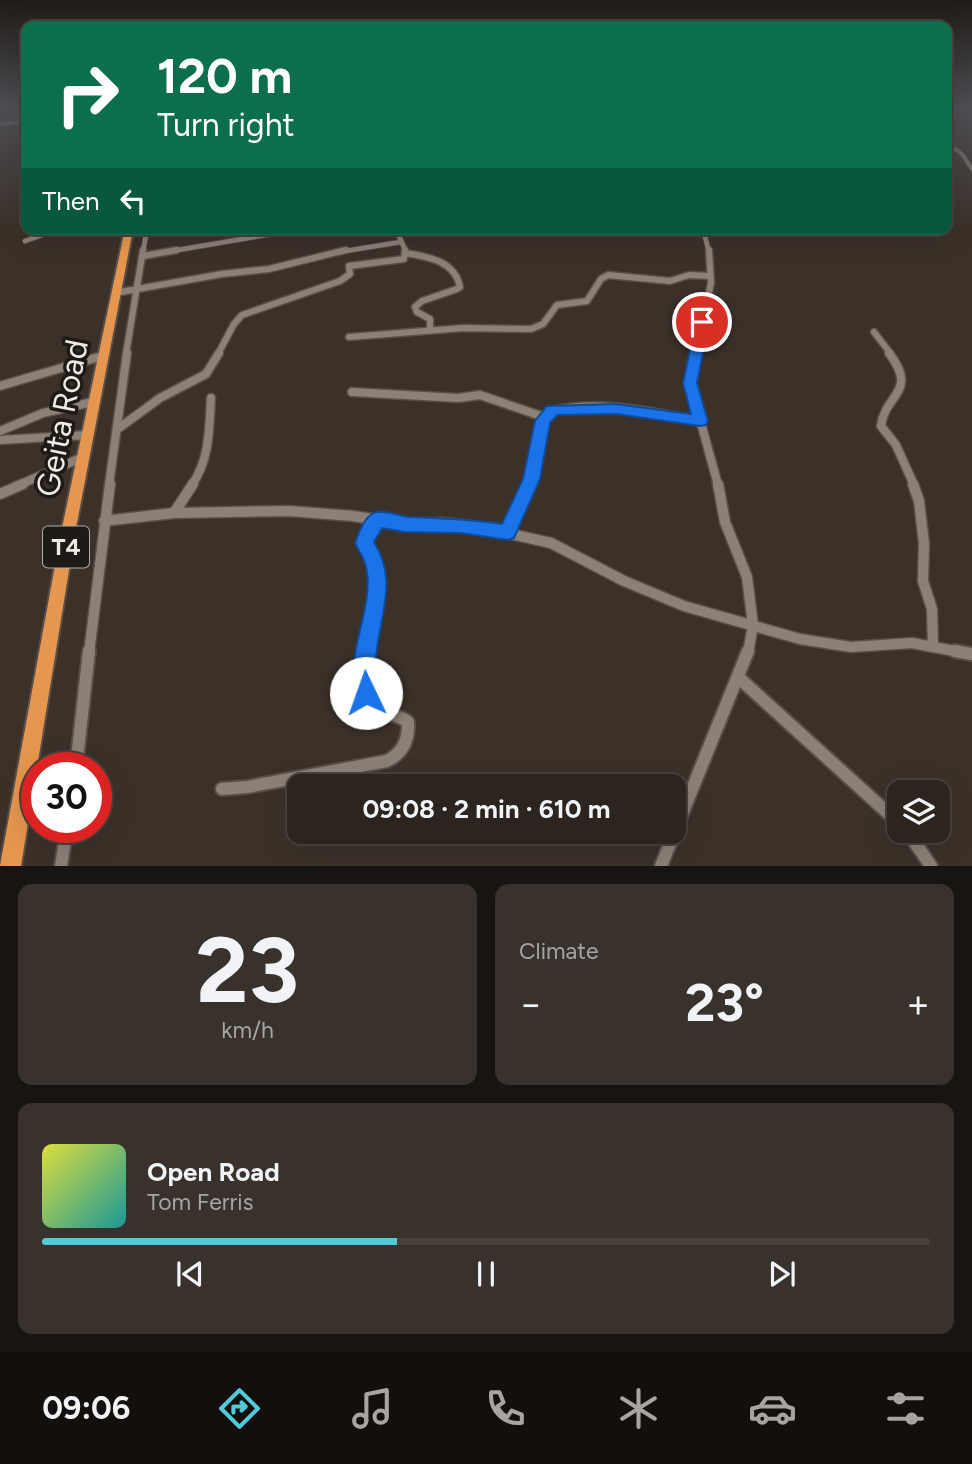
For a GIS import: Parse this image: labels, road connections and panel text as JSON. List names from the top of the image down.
{
  "streets": {
    "highway": ["Geita Road", "T4"]
  },
  "page": {
    "turn": ["120 m", "Turn right"],
    "then": "Then",
    "limit": "30",
    "trip": "09:08 · 2 min · 610 m",
    "tile": [
      ["23", "km/h"],
      "Climate"
    ],
    "heat": ["−", "23°", "+"],
    "song": ["Open Road", "Tom Ferris"],
    "tabs": "09:06"
  }
}
